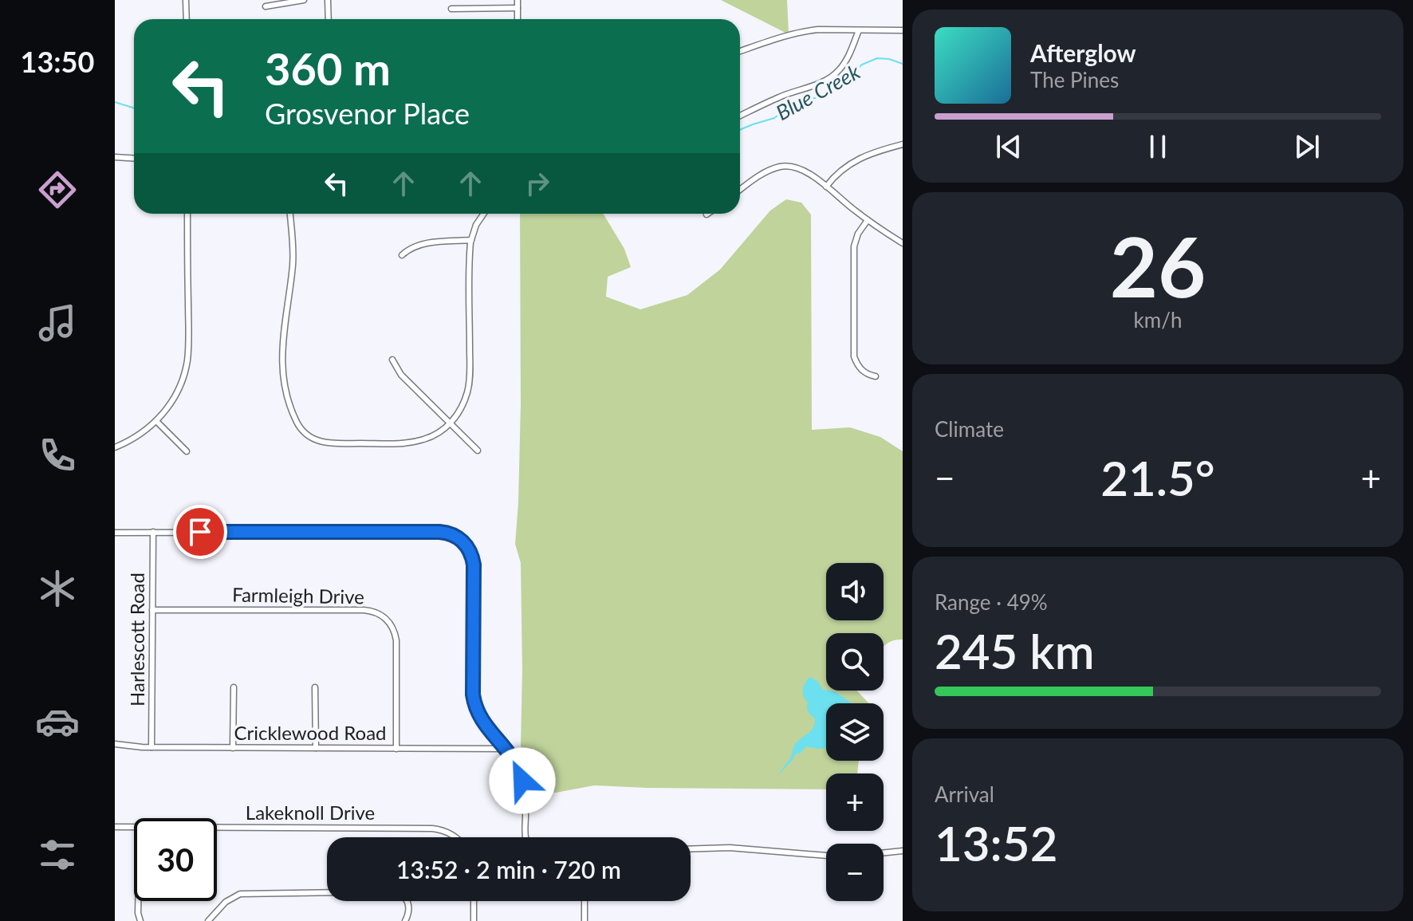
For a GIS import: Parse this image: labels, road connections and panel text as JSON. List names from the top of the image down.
{
  "streets": {
    "street": [
      "Farmleigh Drive",
      "Harlescott Road",
      "Cricklewood Road",
      "Lakeknoll Drive"
    ]
  },
  "crossings": [
    ["Farmleigh Drive", "Harlescott Road"],
    ["Farmleigh Drive", "Cricklewood Road"],
    ["Harlescott Road", "Cricklewood Road"]
  ],
  "water": ["Blue Creek"],
  "page": {
    "tabs": "13:50",
    "turn": ["360 m", "Grosvenor Place"],
    "song": ["Afterglow", "The Pines"],
    "tile": [
      ["26", "km/h"],
      "Climate",
      ["Range · 49%", "245 km"],
      ["Arrival", "13:52"]
    ],
    "heat": ["−", "21.5°", "+"],
    "map_buttons": ["+", "−"],
    "limit": "30",
    "trip": "13:52 · 2 min · 720 m"
  }
}
